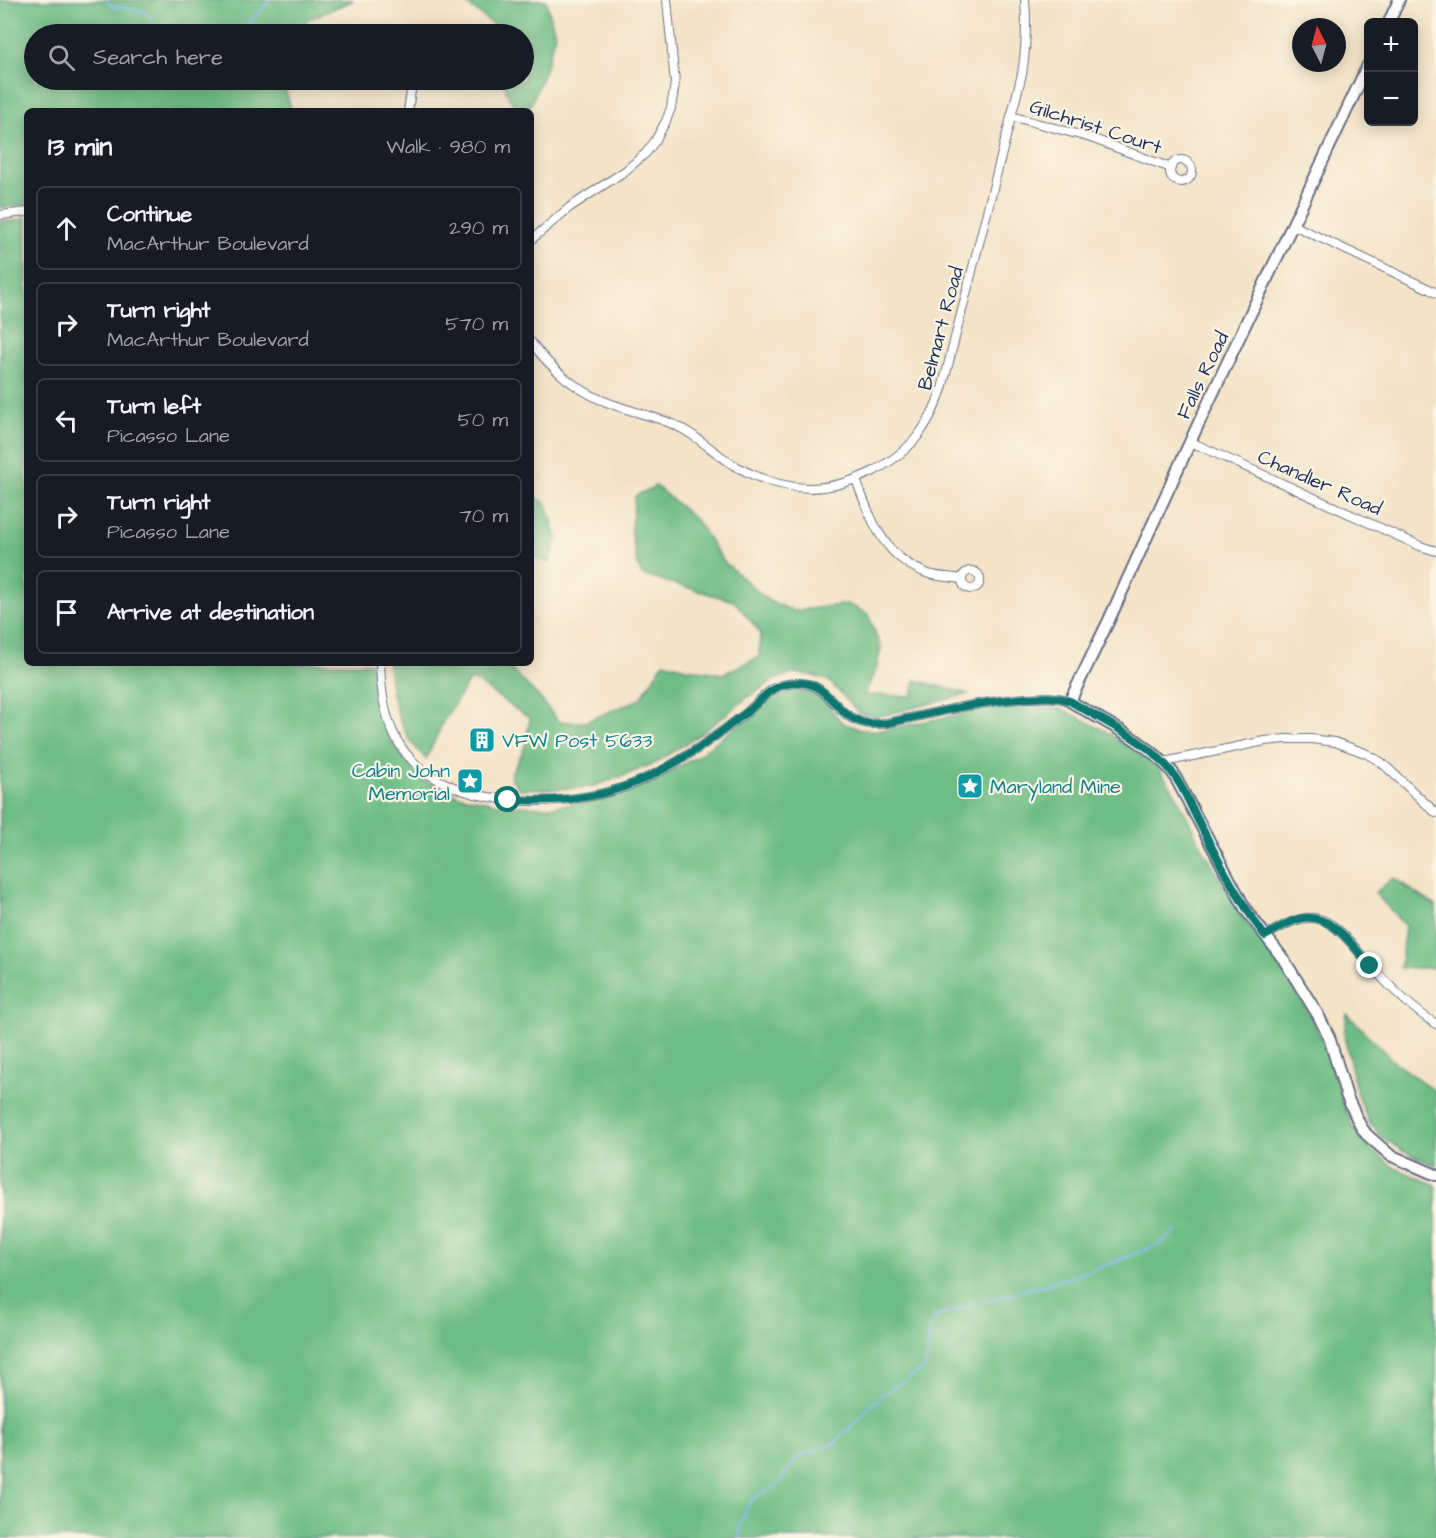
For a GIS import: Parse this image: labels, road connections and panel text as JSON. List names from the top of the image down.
{
  "streets": {
    "main road": ["Falls Road"],
    "street": ["Gilchrist Court", "Belmart Road", "Chandler Road"]
  },
  "crossings": [
    ["Gilchrist Court", "Belmart Road"],
    ["Falls Road", "Chandler Road"]
  ],
  "places": {
    "building": ["VFW Post 5633"],
    "place": ["Cabin John Memorial", "Maryland Mine"]
  },
  "north": "top",
  "page": {
    "map_buttons": ["+", "−"],
    "search": "Search here",
    "heading": ["13 min", "Walk · 980 m"],
    "list": [
      ["Continue", "MacArthur Boulevard", "290 m"],
      ["Turn right", "MacArthur Boulevard", "570 m"],
      ["Turn left", "Picasso Lane", "50 m"],
      ["Turn right", "Picasso Lane", "70 m"],
      "Arrive at destination"
    ]
  }
}
